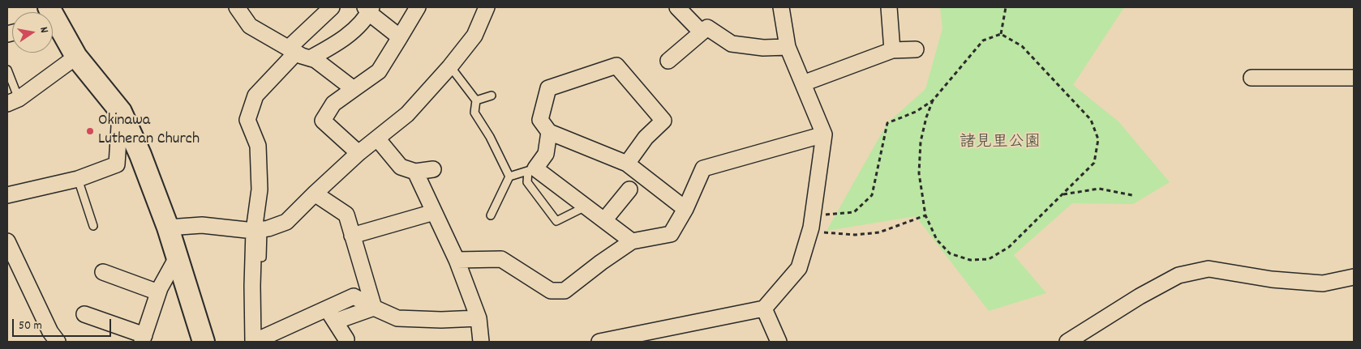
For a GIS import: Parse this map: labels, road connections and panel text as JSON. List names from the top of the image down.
{
  "parks": ["諸見里公園"],
  "places": ["Okinawa Lutheran Church"],
  "scale_bar": "50 m",
  "north": "right"
}
